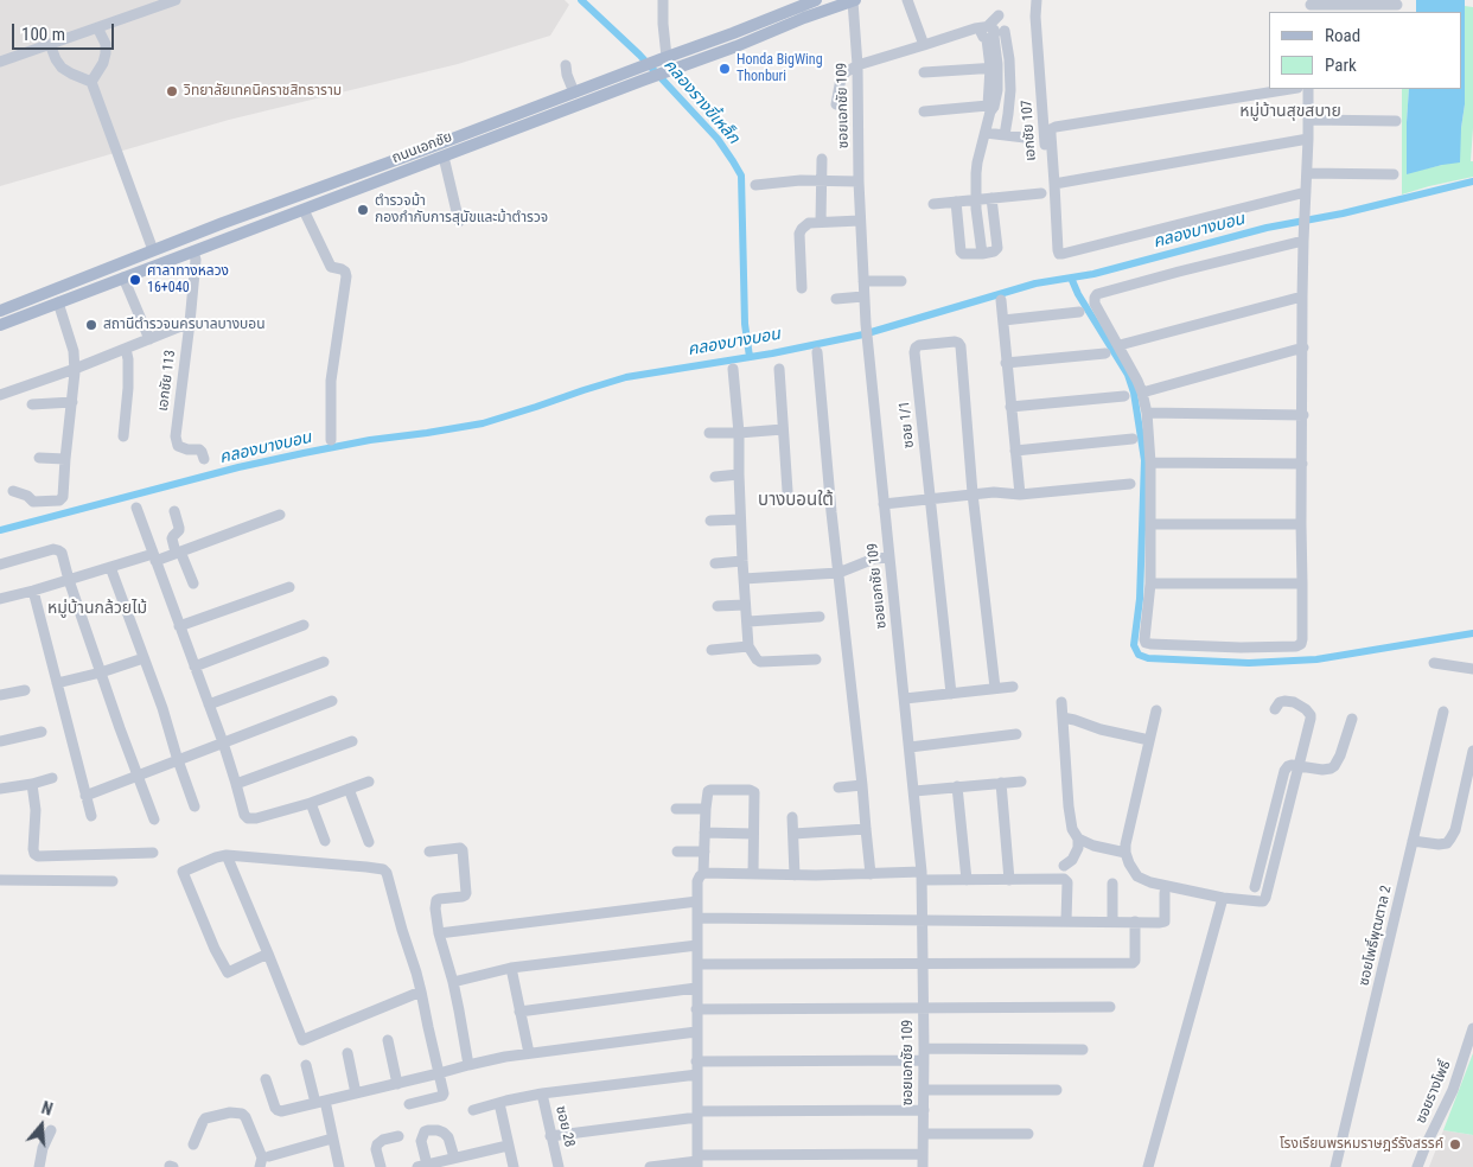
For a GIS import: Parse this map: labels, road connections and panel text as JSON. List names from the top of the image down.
{
  "streets": {
    "main road": ["ถนนเอกชัย"],
    "street": [
      "ซอยเอกชัย 109",
      "เอกชัย 107",
      "เอกชัย 113",
      "ซอย 1/1",
      "ซอยโพธิ์พุฒตาล 2",
      "ซอยรางโพธิ์",
      "ซอย 28"
    ]
  },
  "crossings": [
    ["ซอยเอกชัย 109", "ถนนเอกชัย"],
    ["ถนนเอกชัย", "เอกชัย 113"]
  ],
  "districts": ["หมู่บ้านสุขสบาย", "บางบอนใต้", "หมู่บ้านกล้วยไม้"],
  "water": ["คลองรางขี้เหล็ก", "คลองบางบอน"],
  "places": [
    "Honda BigWing Thonburi",
    "วิทยาลัยเทคนิคราชสิทธาราม",
    "ตำรวจม้า กองกำกับการสุนัขและม้าตำรวจ",
    "ศาลาทางหลวง 16+040",
    "สถานีตำรวจนครบาลบางบอน",
    "โรงเรียนพรหมราษฎร์รังสรรค์"
  ],
  "legend": ["Road", "Park"],
  "scale_bar": "100 m",
  "north": "top"
}
